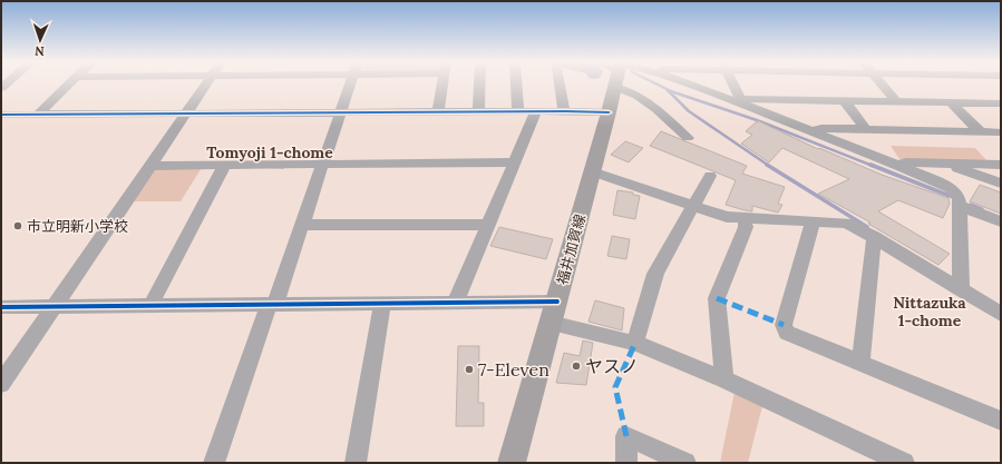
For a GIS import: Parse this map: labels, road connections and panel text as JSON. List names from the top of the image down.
{
  "streets": {
    "main road": ["福井加賀線"]
  },
  "districts": ["Tomyoji 1-chome", "Nittazuka 1-chome"],
  "places": ["市立明新小学校", "ヤスノ", "7-Eleven"],
  "north": "bottom"
}
